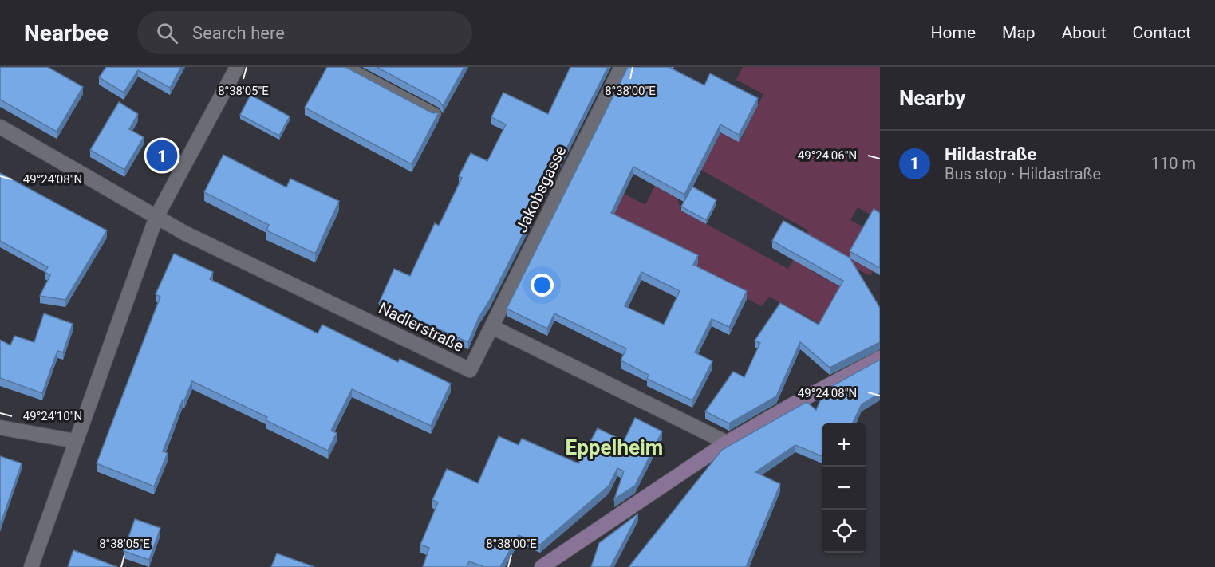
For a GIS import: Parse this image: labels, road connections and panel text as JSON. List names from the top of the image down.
{
  "streets": {
    "street": ["Jakobsgasse", "Nadlerstraße"]
  },
  "crossings": [
    ["Jakobsgasse", "Nadlerstraße"]
  ],
  "districts": ["Eppelheim"],
  "page": {
    "header": "Nearbee",
    "search": "Search here",
    "nav": [
      "Home",
      "Map",
      "About",
      "Contact"
    ],
    "heading": "Nearby",
    "list": [
      {
        "mark": "1",
        "name": "Hildastraße",
        "note": "Bus stop · Hildastraße",
        "value": "110 m"
      }
    ],
    "pins": "1",
    "map_buttons": ["+", "−"]
  },
  "coordinates": [
    "8°38'05\"E",
    "8°38'00\"E",
    "49°24'06\"N",
    "49°24'08\"N",
    "49°24'10\"N"
  ]
}
